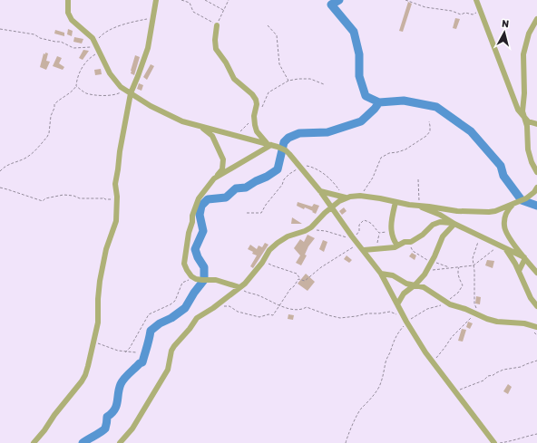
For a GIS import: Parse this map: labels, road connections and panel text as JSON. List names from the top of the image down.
{
  "north": "top"
}
